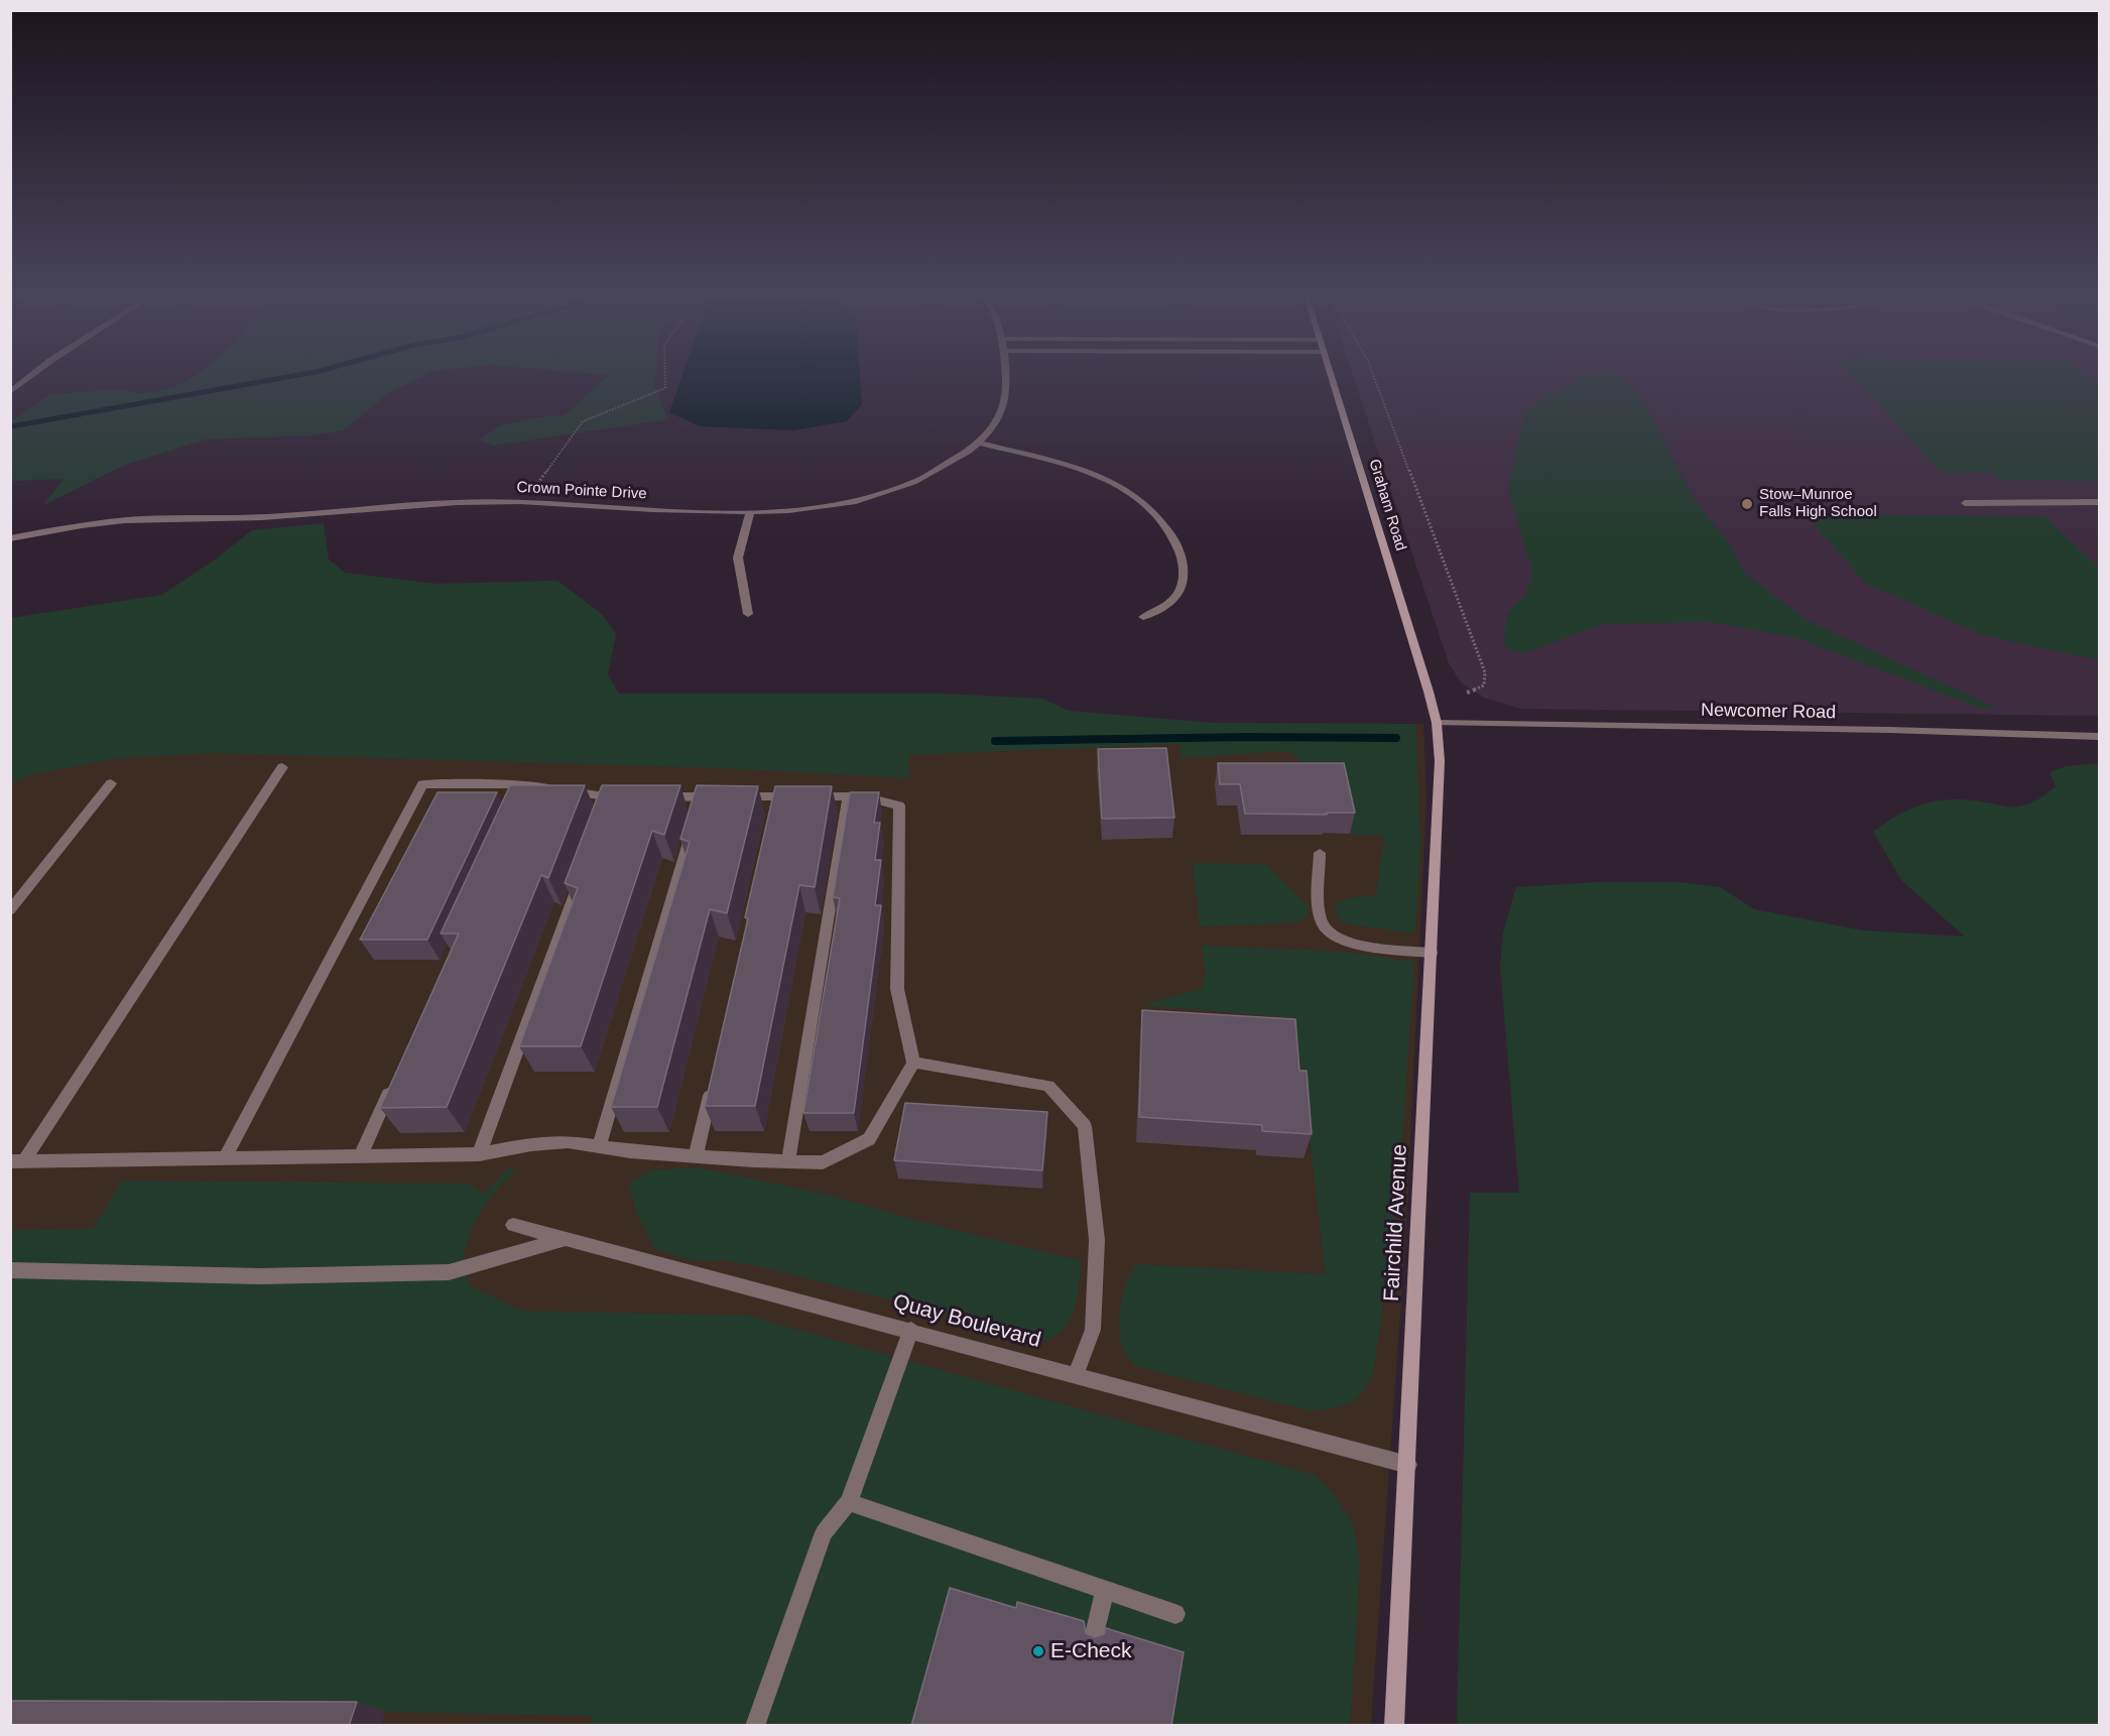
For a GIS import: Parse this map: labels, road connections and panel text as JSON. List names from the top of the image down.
{
  "streets": {
    "main road": ["Graham Road", "Fairchild Avenue"],
    "street": ["Crown Pointe Drive", "Newcomer Road", "Quay Boulevard"]
  },
  "crossings": [
    ["Graham Road", "Newcomer Road"],
    ["Graham Road", "Fairchild Avenue"],
    ["Newcomer Road", "Fairchild Avenue"],
    ["Fairchild Avenue", "Quay Boulevard"]
  ],
  "places": ["Stow–Munroe Falls High School", "E-Check"]
}
